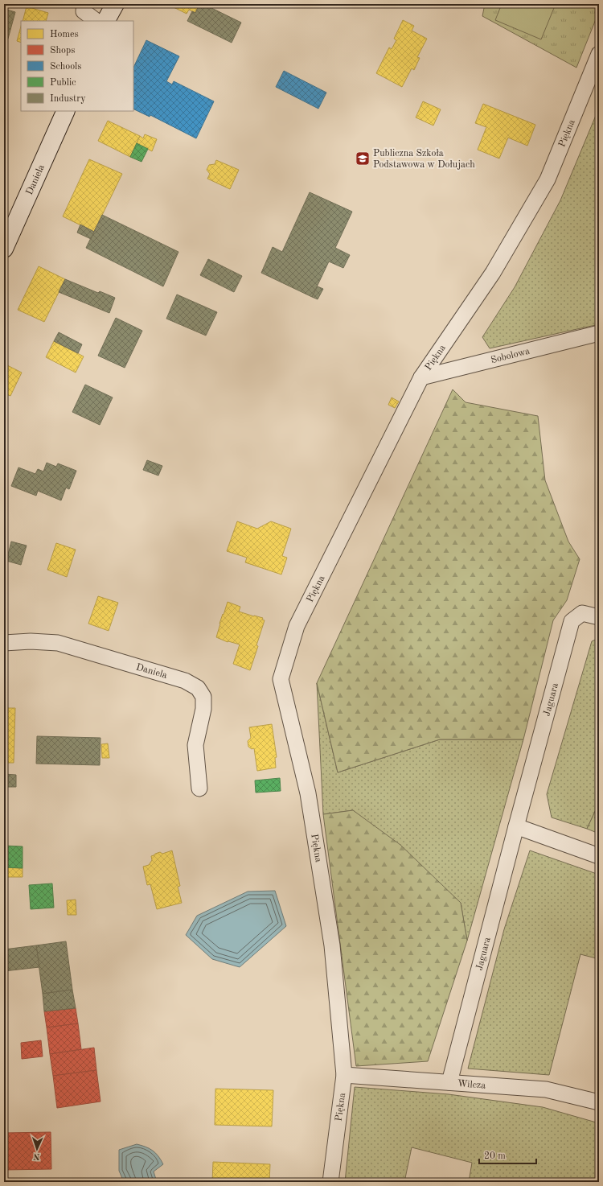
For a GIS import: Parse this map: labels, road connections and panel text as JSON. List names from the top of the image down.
{
  "streets": {
    "street": [
      "Piękna",
      "Daniela",
      "Sobolowa",
      "Jaguara",
      "Wilcza"
    ]
  },
  "crossings": [
    ["Piękna", "Sobolowa"],
    ["Piękna", "Wilcza"],
    ["Jaguara", "Wilcza"]
  ],
  "places": {
    "school or university": ["Publiczna Szkoła Podstawowa w Dołujach"]
  },
  "legend": [
    "Homes",
    "Shops",
    "Schools",
    "Public",
    "Industry"
  ],
  "scale_bar": "20 m",
  "north": "bottom"
}
